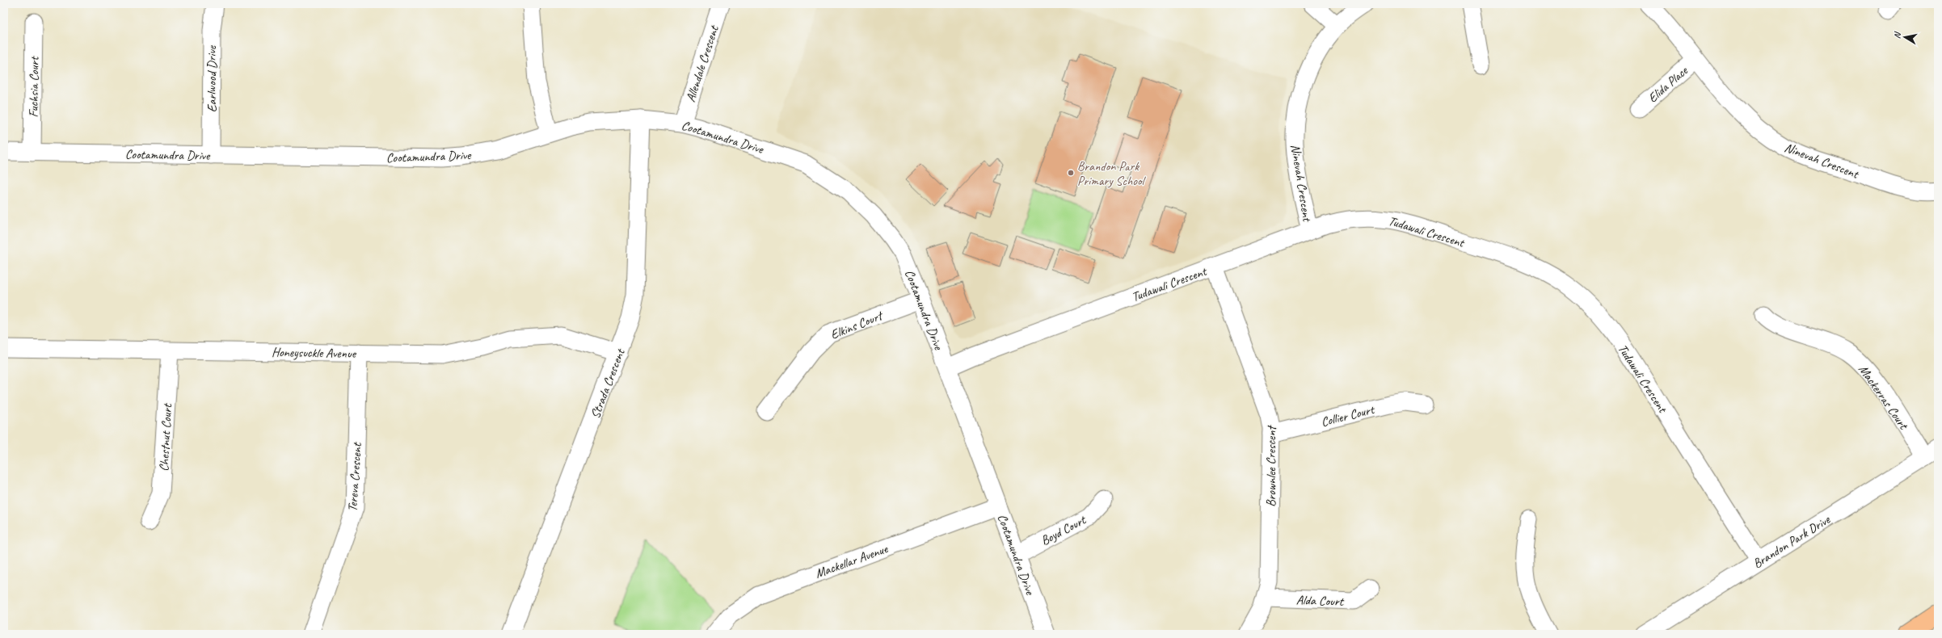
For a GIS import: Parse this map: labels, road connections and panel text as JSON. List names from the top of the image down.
{
  "streets": {
    "street": [
      "Allendale Crescent",
      "Earlwood Drive",
      "Elida Place",
      "Fuchsia Court",
      "Cootamundra Drive",
      "Ninevah Crescent",
      "Tudawali Crescent",
      "Elkins Court",
      "Honeysuckle Avenue",
      "Strada Crescent",
      "Mackerras Court",
      "Collier Court",
      "Chestnut Court",
      "Brownlee Crescent",
      "Tereva Crescent",
      "Boyd Court",
      "Brandon Park Drive",
      "Mackellar Avenue",
      "Alda Court"
    ]
  },
  "crossings": [
    ["Allendale Crescent", "Cootamundra Drive"],
    ["Earlwood Drive", "Cootamundra Drive"],
    ["Elida Place", "Ninevah Crescent"],
    ["Fuchsia Court", "Cootamundra Drive"],
    ["Cootamundra Drive", "Tudawali Crescent"],
    ["Cootamundra Drive", "Elkins Court"],
    ["Cootamundra Drive", "Strada Crescent"],
    ["Cootamundra Drive", "Boyd Court"],
    ["Cootamundra Drive", "Mackellar Avenue"],
    ["Ninevah Crescent", "Tudawali Crescent"],
    ["Tudawali Crescent", "Brownlee Crescent"],
    ["Tudawali Crescent", "Brandon Park Drive"],
    ["Honeysuckle Avenue", "Strada Crescent"],
    ["Honeysuckle Avenue", "Chestnut Court"],
    ["Honeysuckle Avenue", "Tereva Crescent"],
    ["Mackerras Court", "Brandon Park Drive"],
    ["Collier Court", "Brownlee Crescent"],
    ["Brownlee Crescent", "Alda Court"]
  ],
  "places": ["Brandon Park Primary School"],
  "north": "left"
}
